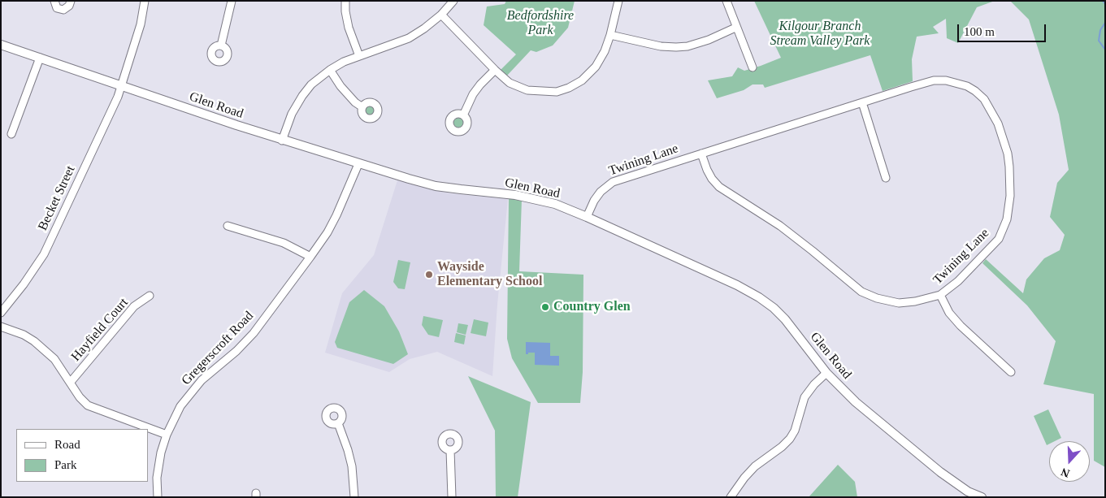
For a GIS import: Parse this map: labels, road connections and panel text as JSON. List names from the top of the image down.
{
  "streets": {
    "main road": ["Glen Road"],
    "street": [
      "Twining Lane",
      "Becket Street",
      "Hayfield Court",
      "Gregerscroft Road"
    ]
  },
  "crossings": [
    ["Glen Road", "Twining Lane"],
    ["Glen Road", "Becket Street"],
    ["Glen Road", "Gregerscroft Road"]
  ],
  "parks": ["Bedfordshire Park", "Kilgour Branch Stream Valley Park"],
  "places": ["Wayside Elementary School", "Country Glen"],
  "legend": ["Road", "Park"],
  "scale_bar": "100 m",
  "north": "bottom"
}
